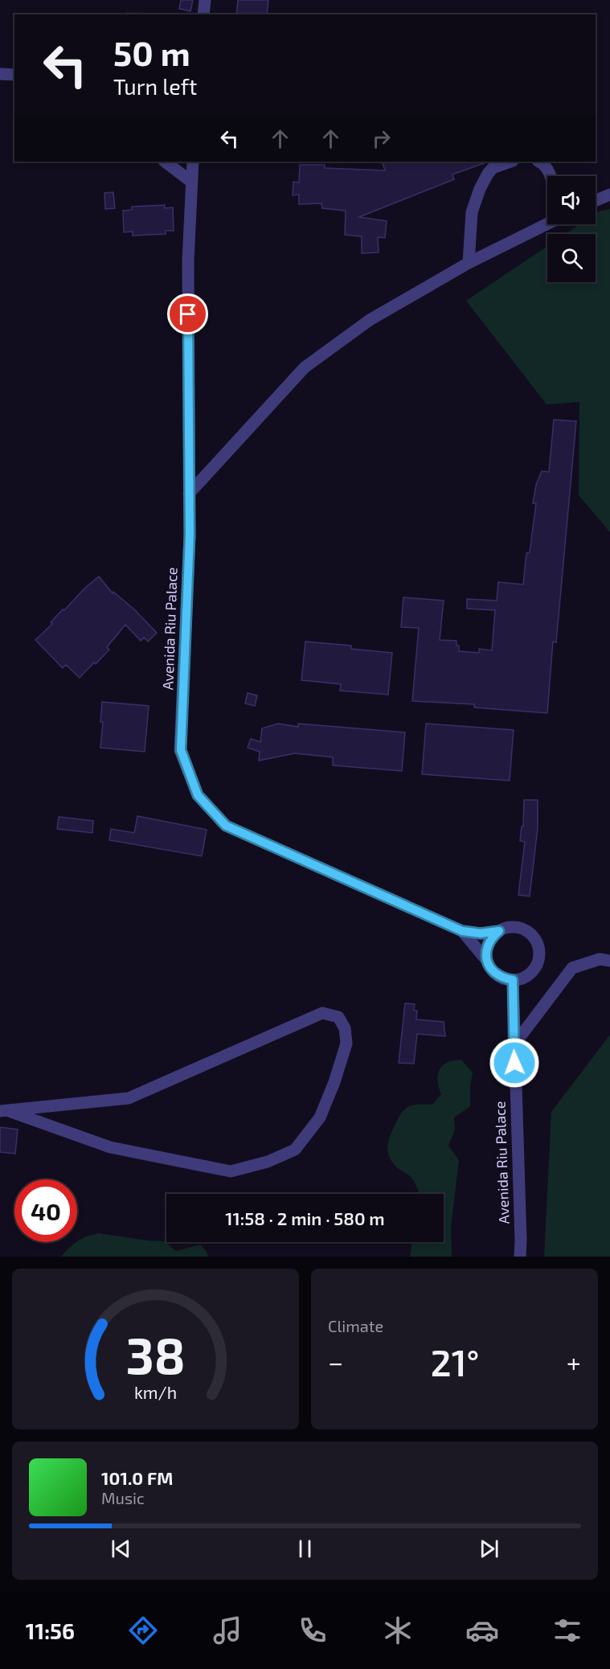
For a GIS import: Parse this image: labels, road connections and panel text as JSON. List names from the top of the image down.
{
  "streets": {
    "street": ["Avenida Riu Palace"]
  },
  "page": {
    "turn": ["50 m", "Turn left"],
    "limit": "40",
    "trip": "11:58 · 2 min · 580 m",
    "tile": "Climate",
    "heat": ["−", "21°", "+"],
    "song": ["101.0 FM", "Music"],
    "tabs": "11:56",
    "gauge": ["38", "km/h"]
  }
}
